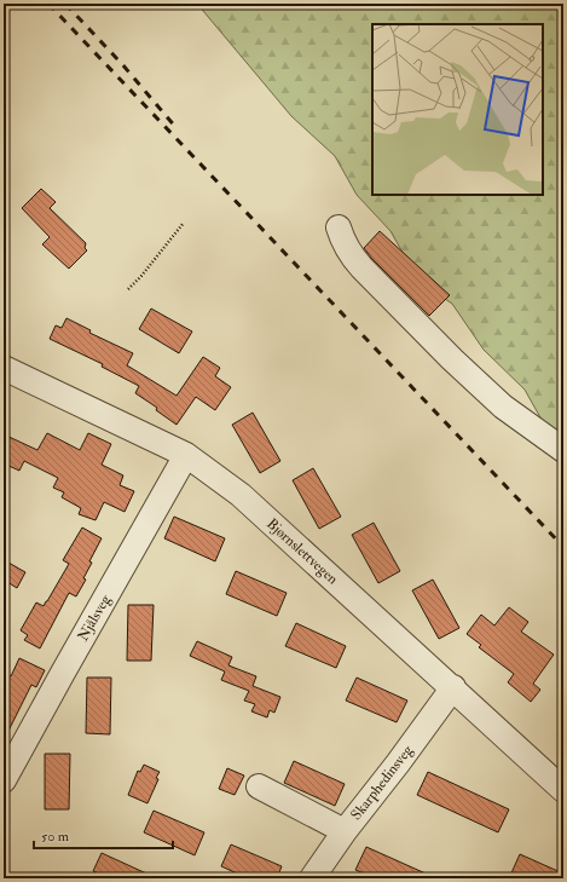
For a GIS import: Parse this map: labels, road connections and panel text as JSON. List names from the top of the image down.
{
  "streets": {
    "street": ["Bjørnslettvegen", "Njålsveg", "Skarphedinsveg"]
  },
  "crossings": [
    ["Bjørnslettvegen", "Njålsveg"],
    ["Bjørnslettvegen", "Skarphedinsveg"]
  ],
  "scale_bar": "50 m"
}
